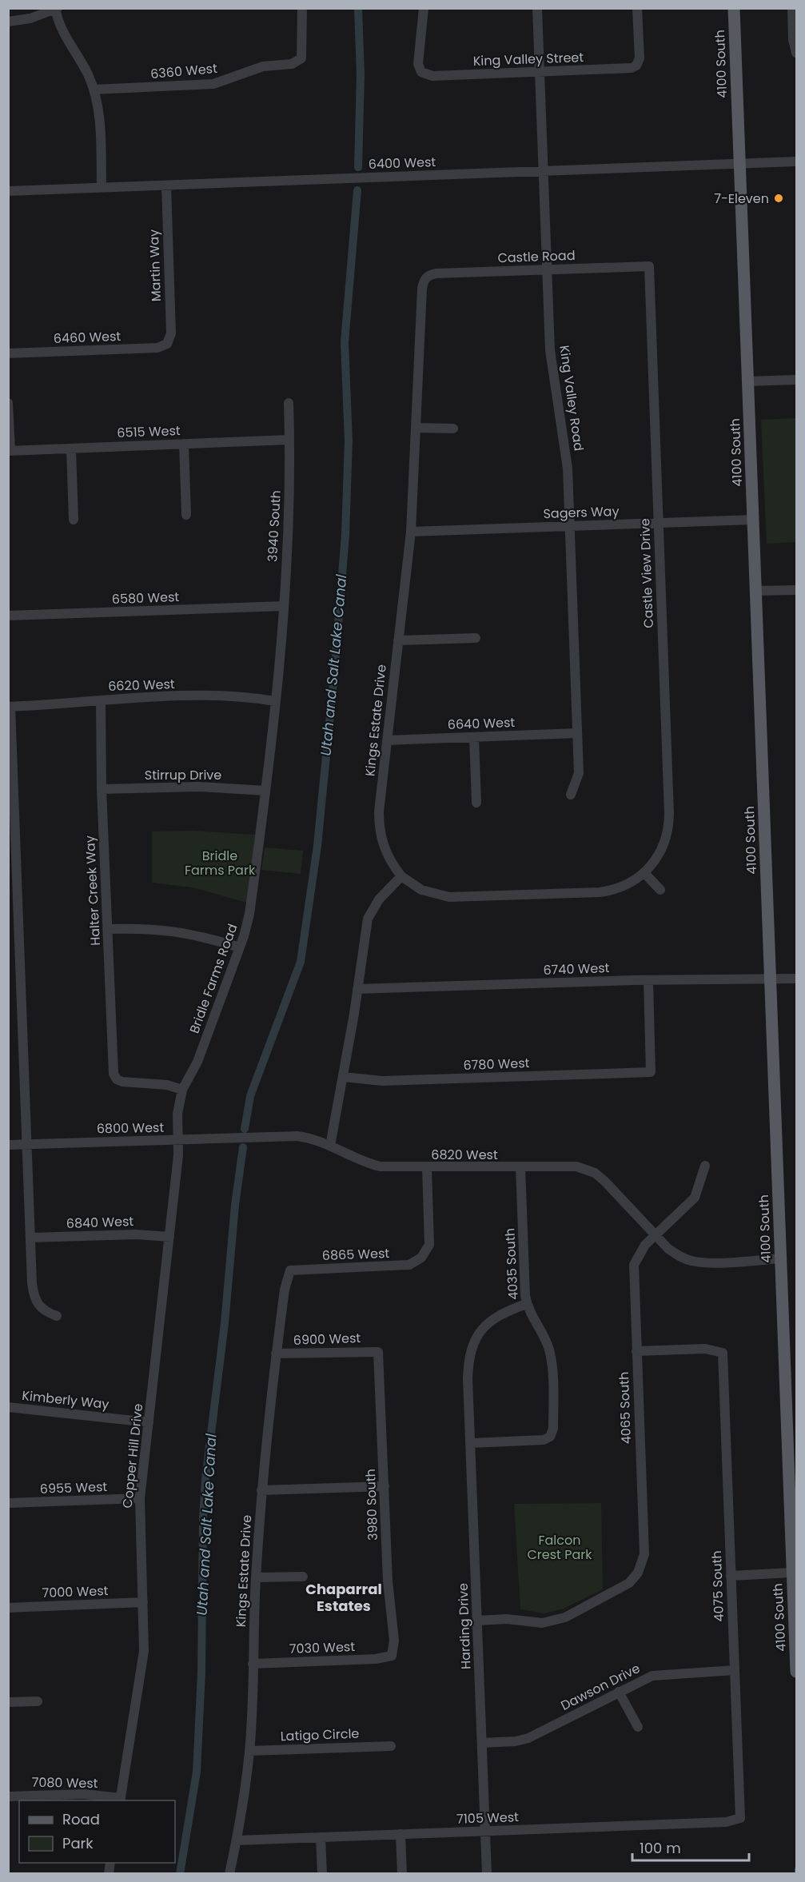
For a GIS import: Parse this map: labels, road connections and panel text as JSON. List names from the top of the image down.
{
  "streets": {
    "main road": ["4100 South"],
    "street": [
      "King Valley Street",
      "6360 West",
      "6400 West",
      "Castle Road",
      "Martin Way",
      "6460 West",
      "King Valley Road",
      "6515 West",
      "Sagers Way",
      "3940 South",
      "Castle View Drive",
      "6580 West",
      "6620 West",
      "Kings Estate Drive",
      "6640 West",
      "Stirrup Drive",
      "Halter Creek Way",
      "6740 West",
      "Bridle Farms Road",
      "6780 West",
      "6800 West",
      "6820 West",
      "6840 West",
      "6865 West",
      "4035 South",
      "6900 West",
      "Kimberly Way",
      "4065 South",
      "Copper Hill Drive",
      "6955 West",
      "3980 South",
      "4075 South",
      "7000 West",
      "Harding Drive",
      "7030 West",
      "Dawson Drive",
      "Latigo Circle",
      "7080 West",
      "7105 West"
    ]
  },
  "crossings": [
    ["King Valley Street", "King Valley Road"],
    ["4100 South", "6400 West"],
    ["4100 South", "Sagers Way"],
    ["4100 South", "6740 West"],
    ["6400 West", "Martin Way"],
    ["6400 West", "King Valley Road"],
    ["Castle Road", "King Valley Road"],
    ["Castle Road", "Castle View Drive"],
    ["Castle Road", "Kings Estate Drive"],
    ["Martin Way", "6460 West"],
    ["King Valley Road", "Sagers Way"],
    ["King Valley Road", "6640 West"],
    ["6515 West", "3940 South"],
    ["Sagers Way", "Castle View Drive"],
    ["Sagers Way", "Kings Estate Drive"],
    ["3940 South", "6580 West"],
    ["3940 South", "Bridle Farms Road"],
    ["Castle View Drive", "Kings Estate Drive"],
    ["6620 West", "Halter Creek Way"],
    ["6620 West", "Bridle Farms Road"],
    ["Kings Estate Drive", "6640 West"],
    ["Kings Estate Drive", "6865 West"],
    ["Kings Estate Drive", "6900 West"],
    ["Kings Estate Drive", "7030 West"],
    ["Kings Estate Drive", "Latigo Circle"],
    ["Kings Estate Drive", "7105 West"],
    ["Stirrup Drive", "Halter Creek Way"],
    ["Stirrup Drive", "Bridle Farms Road"],
    ["Halter Creek Way", "Bridle Farms Road"],
    ["6740 West", "6780 West"],
    ["Bridle Farms Road", "6800 West"],
    ["Bridle Farms Road", "Copper Hill Drive"],
    ["6800 West", "6820 West"],
    ["6800 West", "Copper Hill Drive"],
    ["6820 West", "6865 West"],
    ["6820 West", "4035 South"],
    ["6820 West", "4065 South"],
    ["6840 West", "Copper Hill Drive"],
    ["4035 South", "Harding Drive"],
    ["6900 West", "3980 South"],
    ["Kimberly Way", "Copper Hill Drive"],
    ["4065 South", "4075 South"],
    ["4065 South", "Harding Drive"],
    ["Copper Hill Drive", "6955 West"],
    ["Copper Hill Drive", "7000 West"],
    ["Copper Hill Drive", "7080 West"],
    ["3980 South", "7030 West"],
    ["4075 South", "Dawson Drive"],
    ["4075 South", "7105 West"],
    ["Harding Drive", "Dawson Drive"],
    ["Harding Drive", "7105 West"]
  ],
  "districts": ["Chaparral Estates"],
  "water": ["Utah and Salt Lake Canal"],
  "parks": ["Bridle Farms Park", "Falcon Crest Park"],
  "places": ["7-Eleven"],
  "legend": ["Road", "Park"],
  "scale_bar": "100 m"
}
